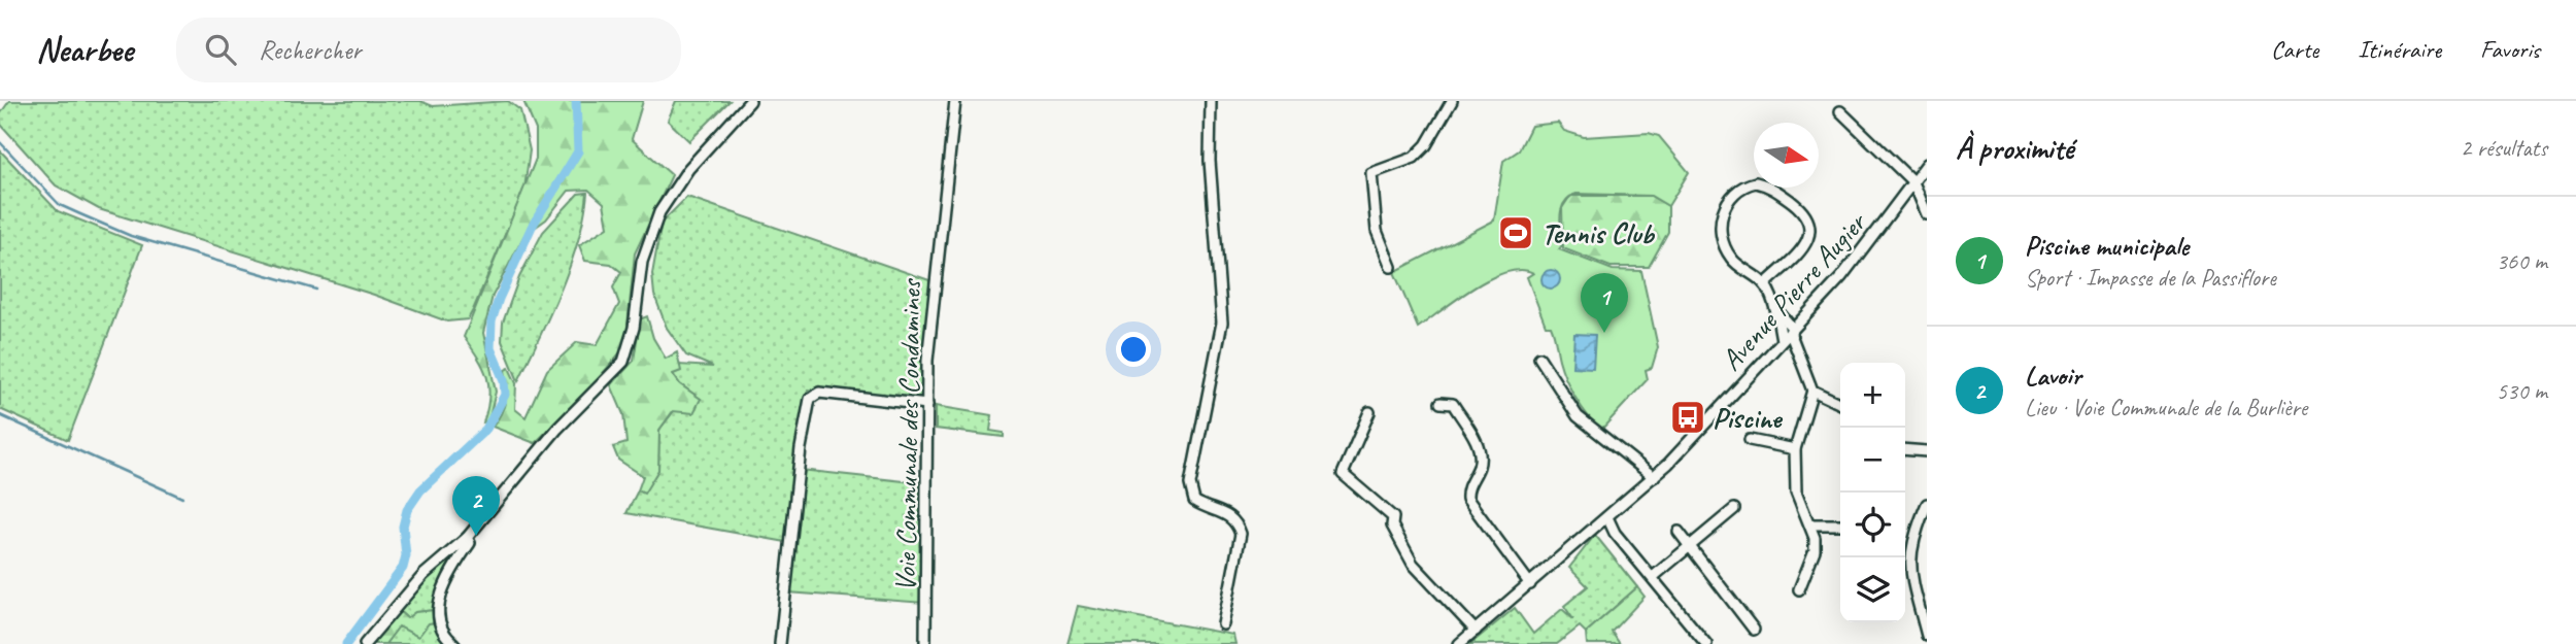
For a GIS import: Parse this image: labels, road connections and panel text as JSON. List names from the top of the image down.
{
  "streets": {
    "street": ["Avenue Pierre Augier", "Voie Communale des Condamines"]
  },
  "places": {
    "sports": ["Tennis Club"],
    "bus stop": ["Piscine"]
  },
  "north": "right",
  "page": {
    "header": "Nearbee",
    "search": "Rechercher",
    "nav": ["Carte", "Itinéraire", "Favoris"],
    "heading": ["À proximité", "2 résultats"],
    "list": [
      {
        "mark": "1",
        "name": "Piscine municipale",
        "note": "Sport · Impasse de la Passiflore",
        "value": "360 m"
      },
      {
        "mark": "2",
        "name": "Lavoir",
        "note": "Lieu · Voie Communale de la Burlière",
        "value": "530 m"
      }
    ],
    "pins": ["1", "2"],
    "map_buttons": ["+", "−"]
  }
}
